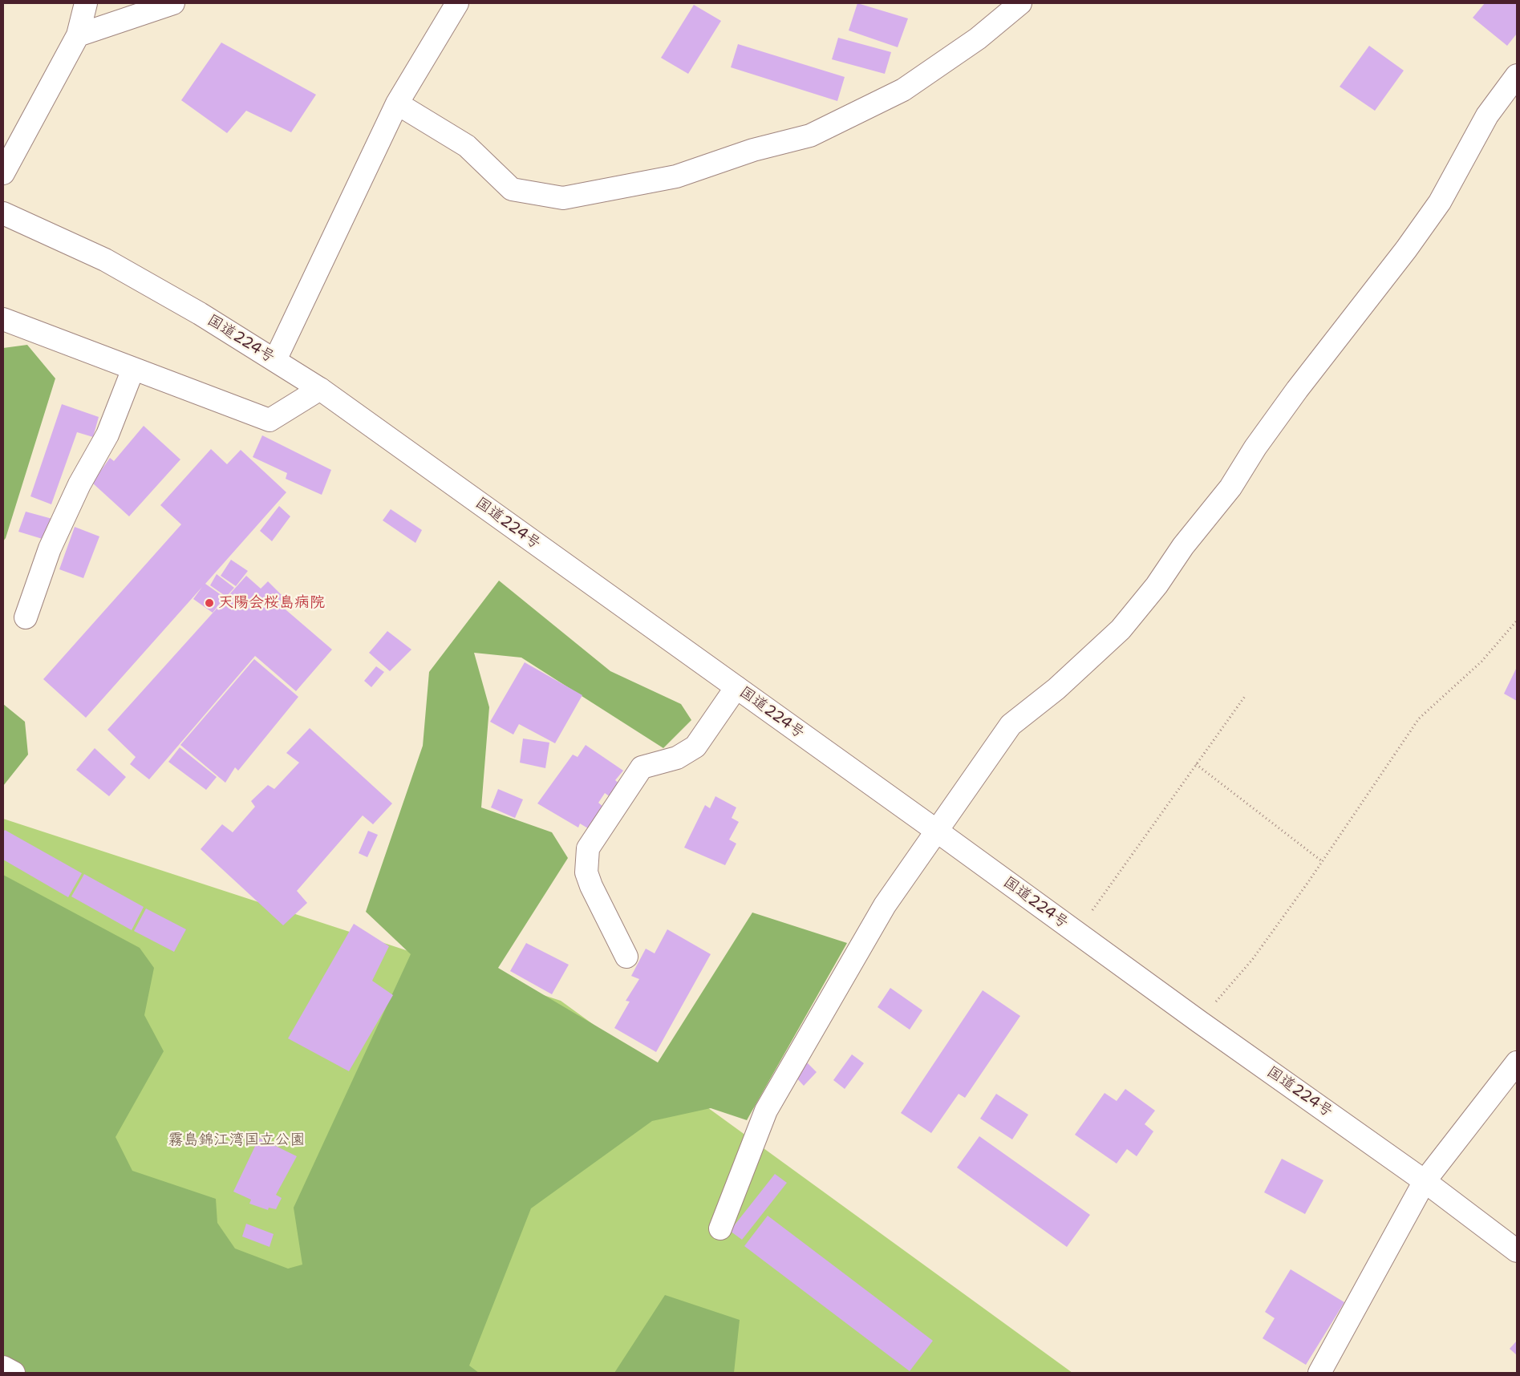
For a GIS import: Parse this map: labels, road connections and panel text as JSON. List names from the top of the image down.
{
  "streets": {
    "main road": ["国道224号"]
  },
  "parks": ["霧島錦江湾国立公園"],
  "places": ["天陽会桜島病院"]
}
